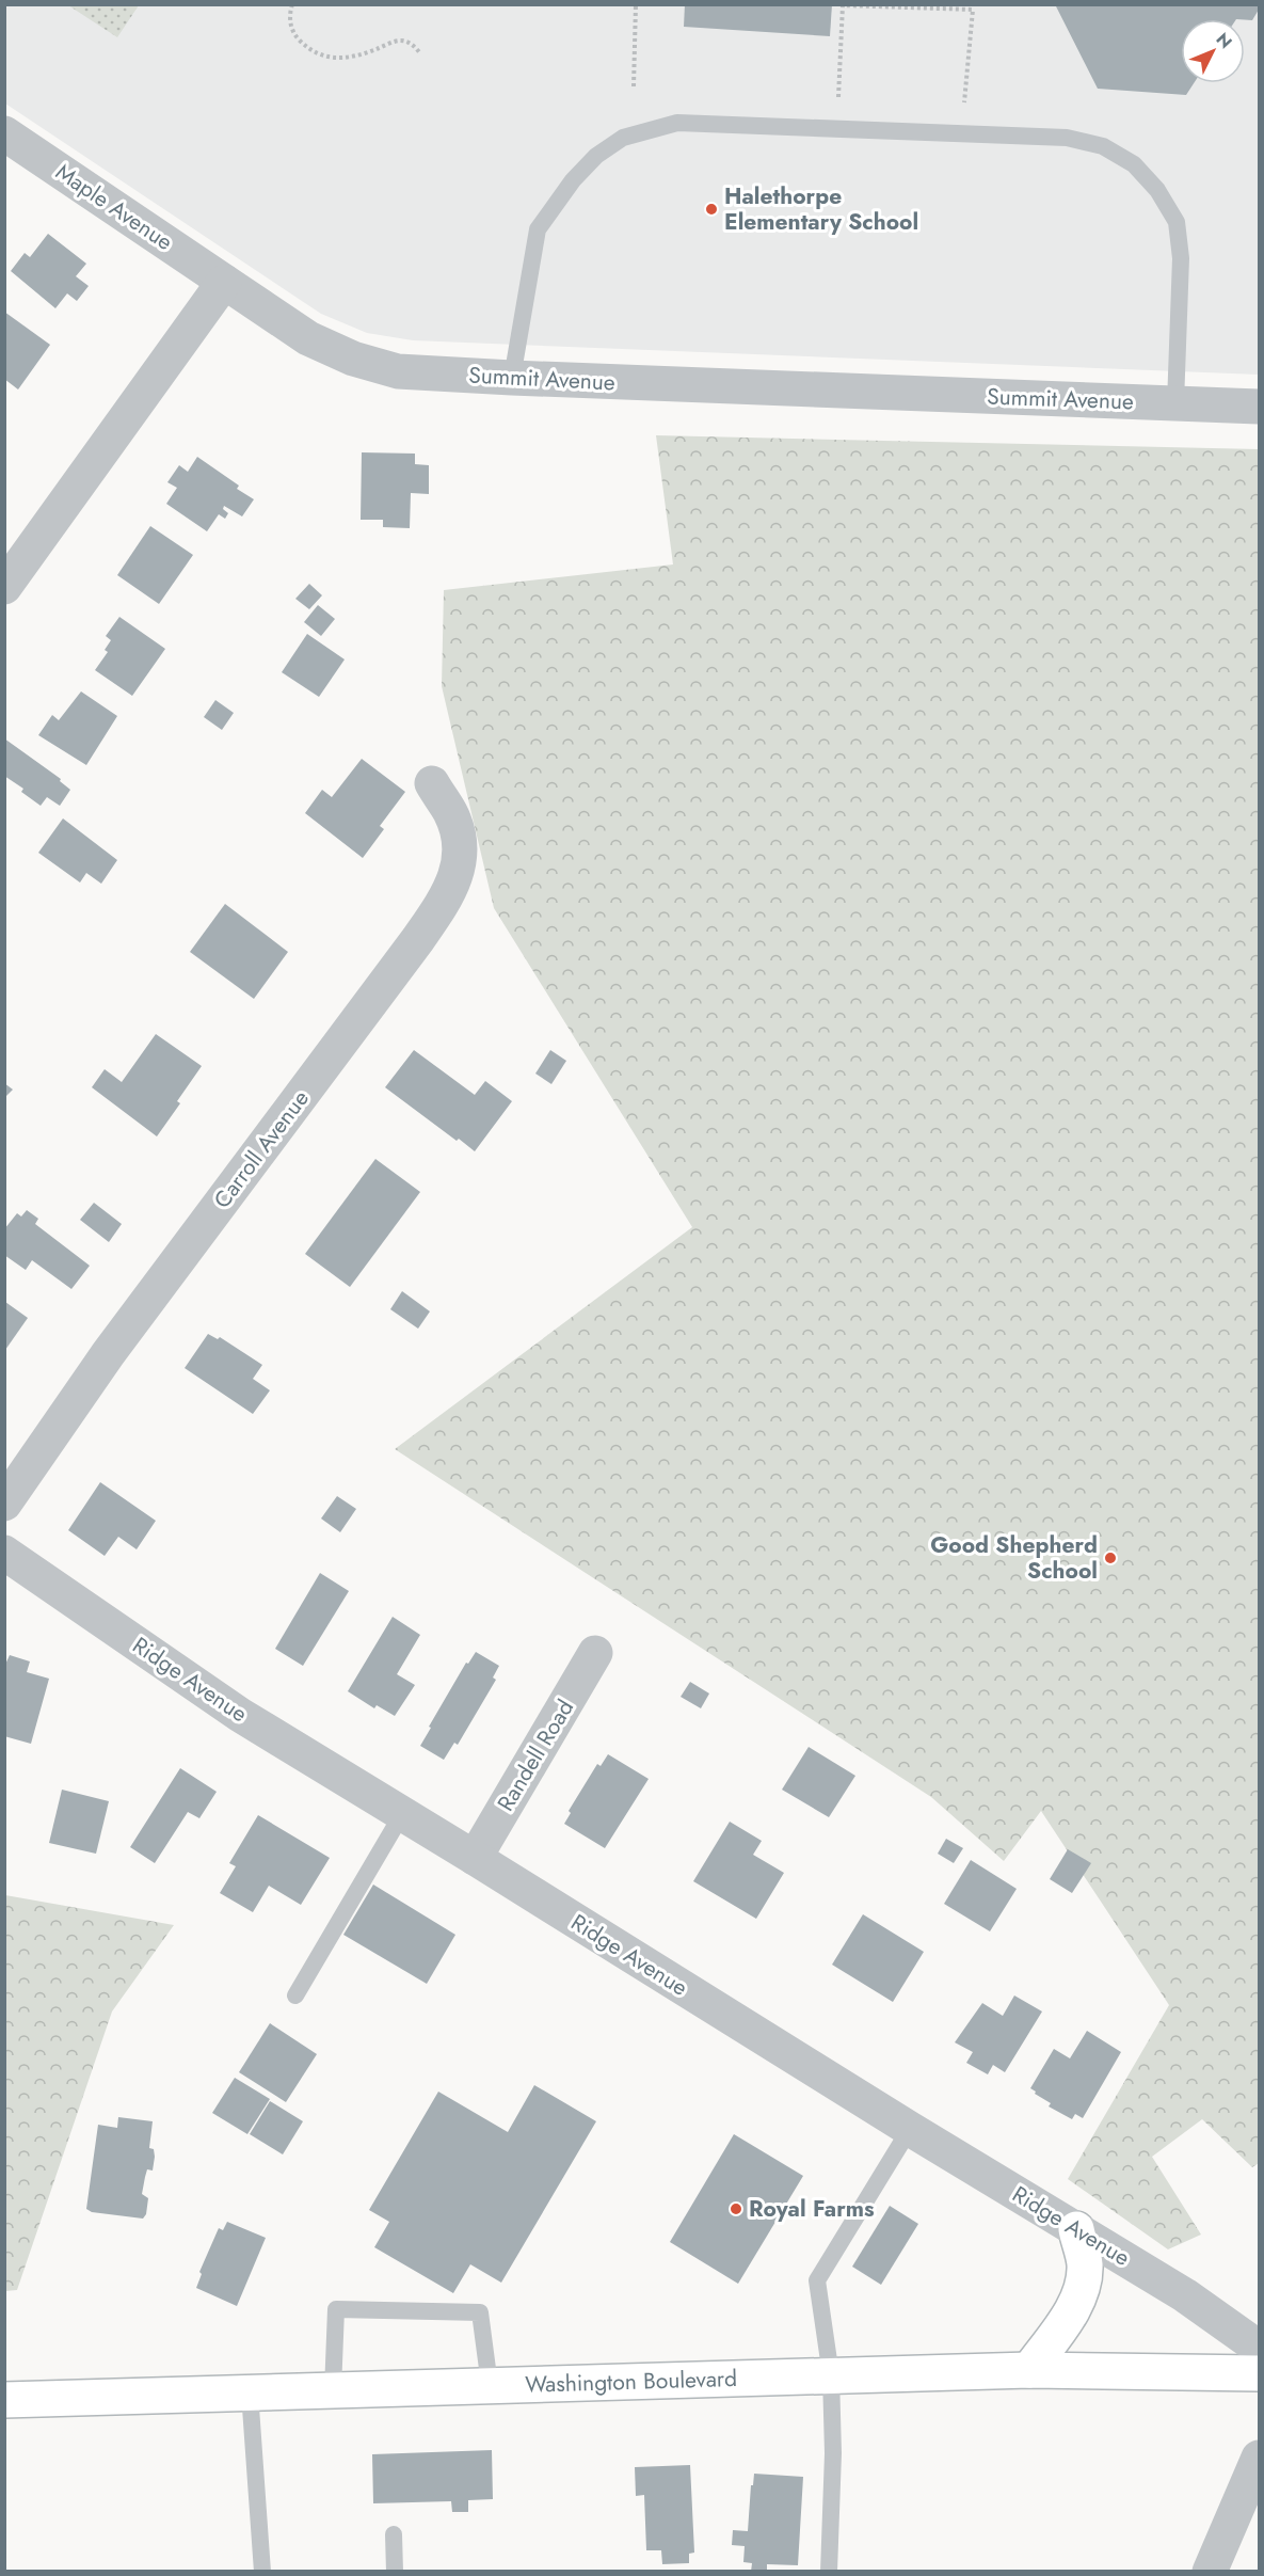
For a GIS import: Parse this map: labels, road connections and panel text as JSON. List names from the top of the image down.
{
  "streets": {
    "main road": ["Washington Boulevard"],
    "street": [
      "Maple Avenue",
      "Summit Avenue",
      "Carroll Avenue",
      "Ridge Avenue",
      "Randell Road"
    ]
  },
  "crossings": [
    ["Maple Avenue", "Summit Avenue"],
    ["Ridge Avenue", "Randell Road"]
  ],
  "places": ["Halethorpe Elementary School", "Good Shepherd School", "Royal Farms"],
  "north": "top right"
}
